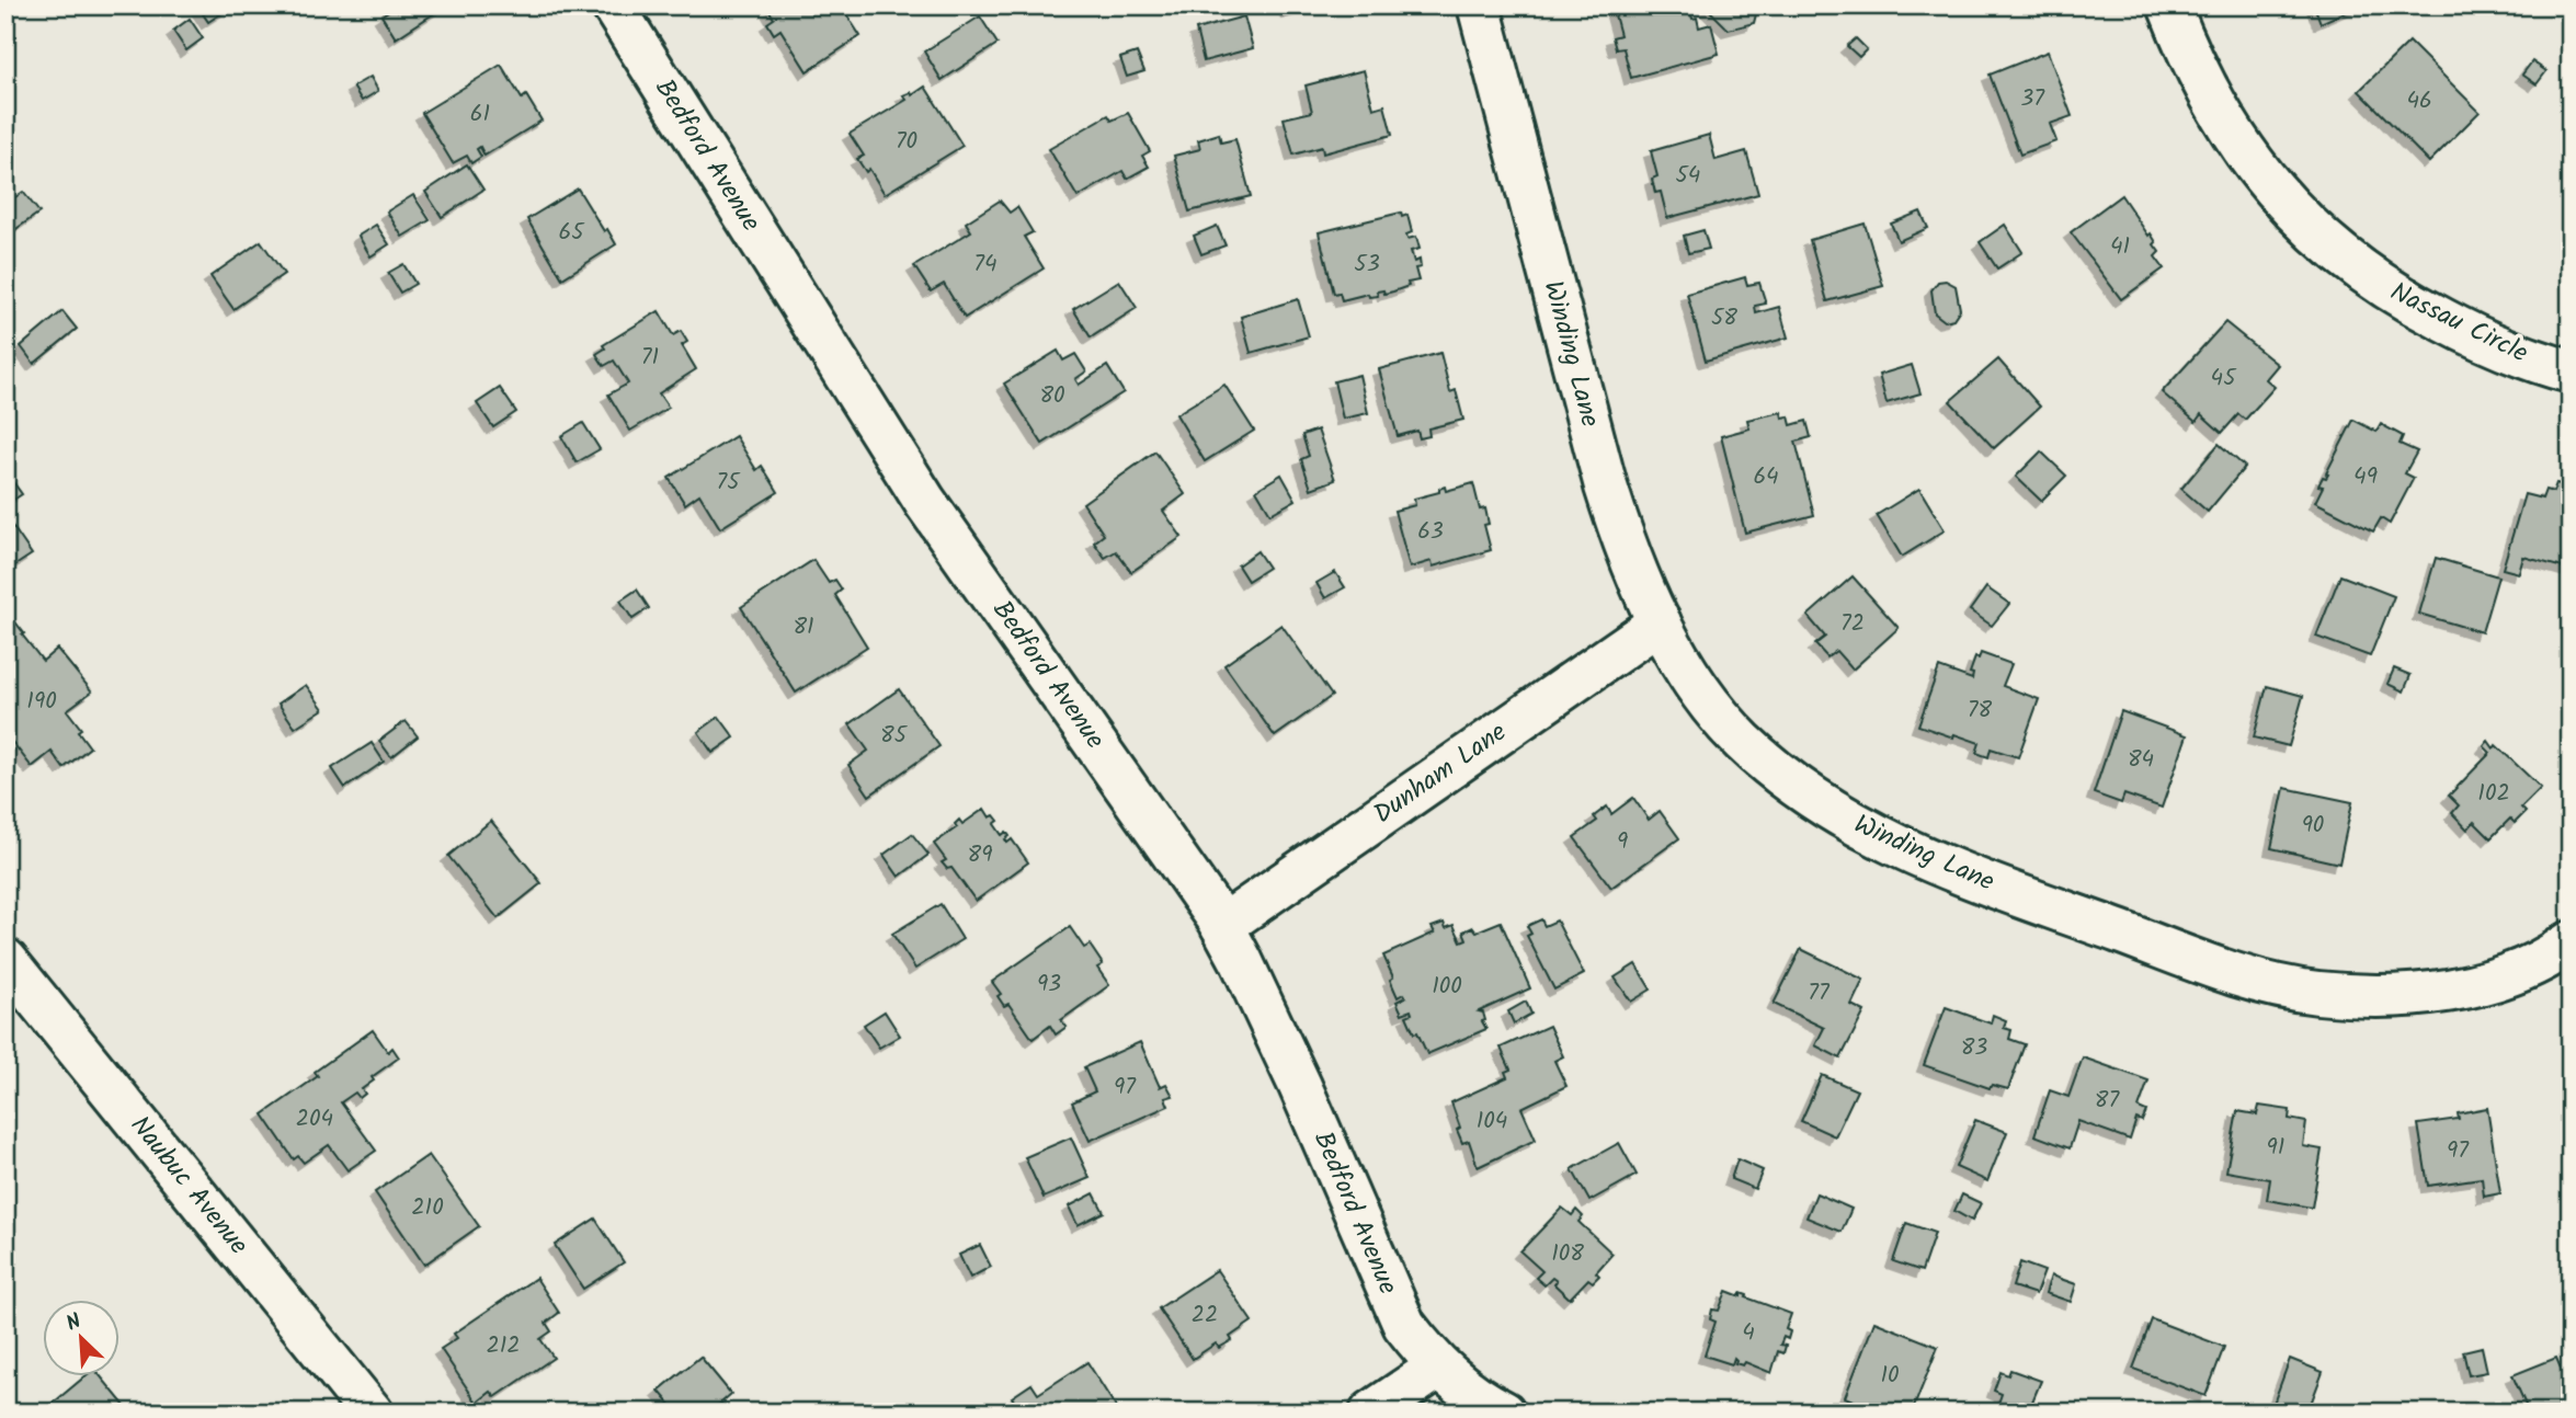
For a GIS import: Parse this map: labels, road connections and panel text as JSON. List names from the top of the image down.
{
  "streets": {
    "street": [
      "Bedford Avenue",
      "Nassau Circle",
      "Winding Lane",
      "Dunham Lane",
      "Naubuc Avenue"
    ]
  },
  "crossings": [
    ["Bedford Avenue", "Dunham Lane"],
    ["Winding Lane", "Dunham Lane"]
  ],
  "house_numbers": [
    "37",
    "46",
    "61",
    "70",
    "54",
    "65",
    "41",
    "74",
    "53",
    "58",
    "71",
    "45",
    "80",
    "64",
    "49",
    "75",
    "63",
    "72",
    "81",
    "190",
    "78",
    "85",
    "84",
    "102",
    "90",
    "9",
    "89",
    "93",
    "100",
    "77",
    "83",
    "97",
    "87",
    "204",
    "104",
    "91",
    "97",
    "210",
    "108",
    "22",
    "4",
    "212",
    "10"
  ],
  "north": "top left"
}
